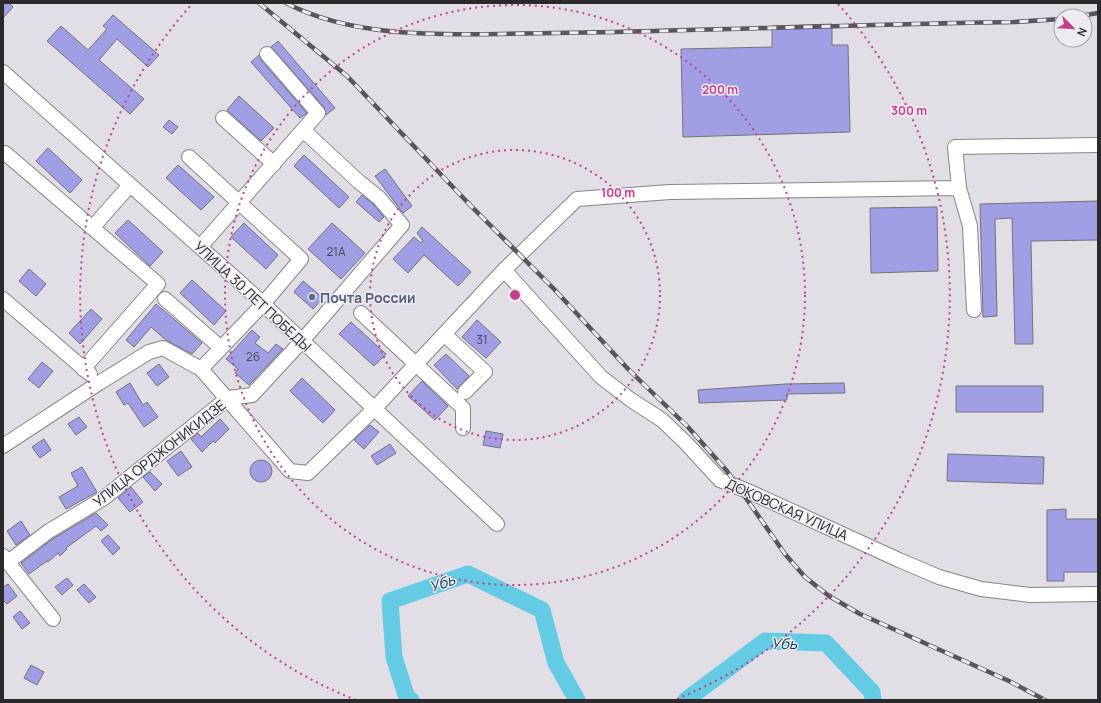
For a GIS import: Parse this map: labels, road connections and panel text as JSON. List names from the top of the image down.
{
  "streets": {
    "street": ["УЛИЦА 30 ЛЕТ ПОБЕДЫ", "УЛИЦА ОРДЖОНИКИДЗЕ", "ДОКОВСКАЯ УЛИЦА"]
  },
  "crossings": [
    ["УЛИЦА 30 ЛЕТ ПОБЕДЫ", "УЛИЦА ОРДЖОНИКИДЗЕ"]
  ],
  "water": ["Убь"],
  "places": ["Почта России"],
  "house_numbers": ["21А", "31", "26"],
  "north": "bottom right",
  "rings": ["200 m", "300 m", "100 m"]
}
